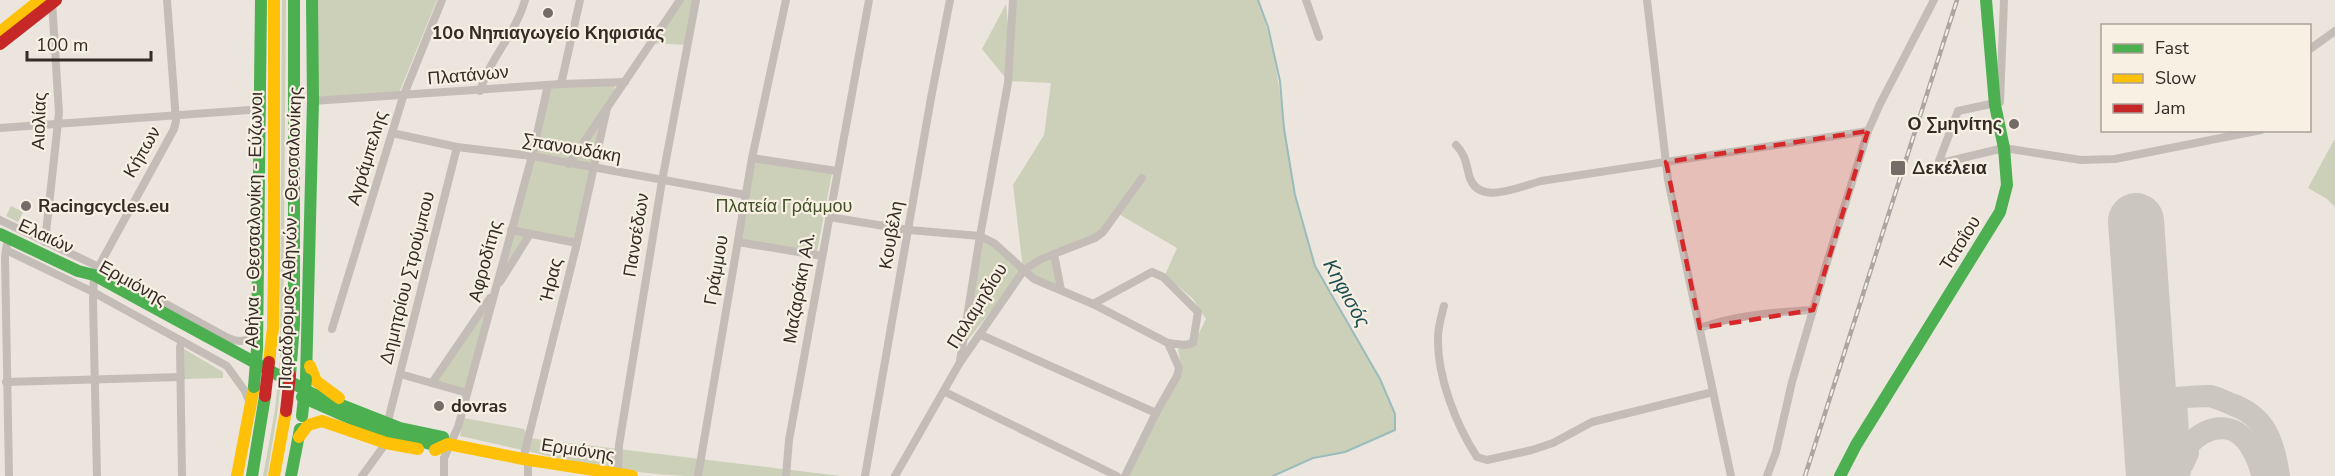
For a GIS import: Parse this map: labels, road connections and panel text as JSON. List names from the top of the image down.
{
  "streets": {
    "main road": [
      "Αθήνα - Θεσσαλονίκη - Εύζωνοι",
      "Ελαιών",
      "Παράδρομος Αθηνών - Θεσσαλονίκης",
      "Τατοΐου",
      "Ερμιόνης"
    ],
    "street": [
      "Πλατάνων",
      "Αιολίας",
      "Σπανουδάκη",
      "Κήπων",
      "Αγράμπελης",
      "Πανσέδων",
      "Κουβέλη",
      "Αφροδίτης",
      "Γράμμου",
      "Δημητρίου Στρούμπου",
      "Ήρας",
      "Μαζαράκη Αλ.",
      "Παλαμηδίου"
    ]
  },
  "crossings": [
    ["Πλατάνων", "Αγράμπελης"],
    ["Πλατάνων", "Παράδρομος Αθηνών - Θεσσαλονίκης"],
    ["Πλατάνων", "Αφροδίτης"],
    ["Πλατάνων", "Ήρας"],
    ["Αιολίας", "Ελαιών"],
    ["Αιολίας", "Ερμιόνης"],
    ["Σπανουδάκη", "Αγράμπελης"],
    ["Σπανουδάκη", "Πανσέδων"],
    ["Σπανουδάκη", "Αφροδίτης"],
    ["Σπανουδάκη", "Γράμμου"],
    ["Σπανουδάκη", "Δημητρίου Στρούμπου"],
    ["Σπανουδάκη", "Ήρας"],
    ["Κήπων", "Ερμιόνης"],
    ["Πανσέδων", "Ερμιόνης"],
    ["Κουβέλη", "Παλαμηδίου"],
    ["Ελαιών", "Ερμιόνης"],
    ["Αφροδίτης", "Ερμιόνης"],
    ["Ήρας", "Ερμιόνης"],
    ["Μαζαράκη Αλ.", "Παλαμηδίου"]
  ],
  "water": ["Κηφισός"],
  "parks": ["Πλατεία Γράμμου"],
  "places": {
    "other": [
      "10ο Νηπιαγωγείο Κηφισιάς",
      "Ο Σμηνίτης",
      "Racingcycles.eu",
      "dovras"
    ],
    "transit": ["Δεκέλεια"]
  },
  "legend": ["Fast", "Slow", "Jam"],
  "scale_bar": "100 m"
}
